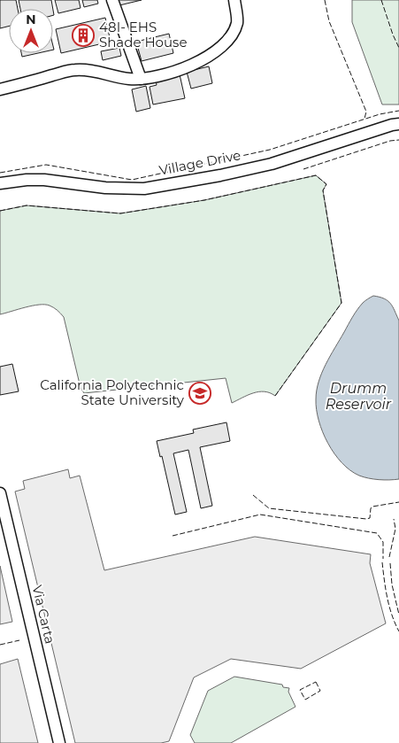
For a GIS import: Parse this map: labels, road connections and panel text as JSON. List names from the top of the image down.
{
  "streets": {
    "street": ["Village Drive", "Via Carta"]
  },
  "water": ["Drumm Reservoir"],
  "places": {
    "building": ["48I- EHS Shade House"],
    "school or university": ["California Polytechnic State University"]
  },
  "north": "top"
}
